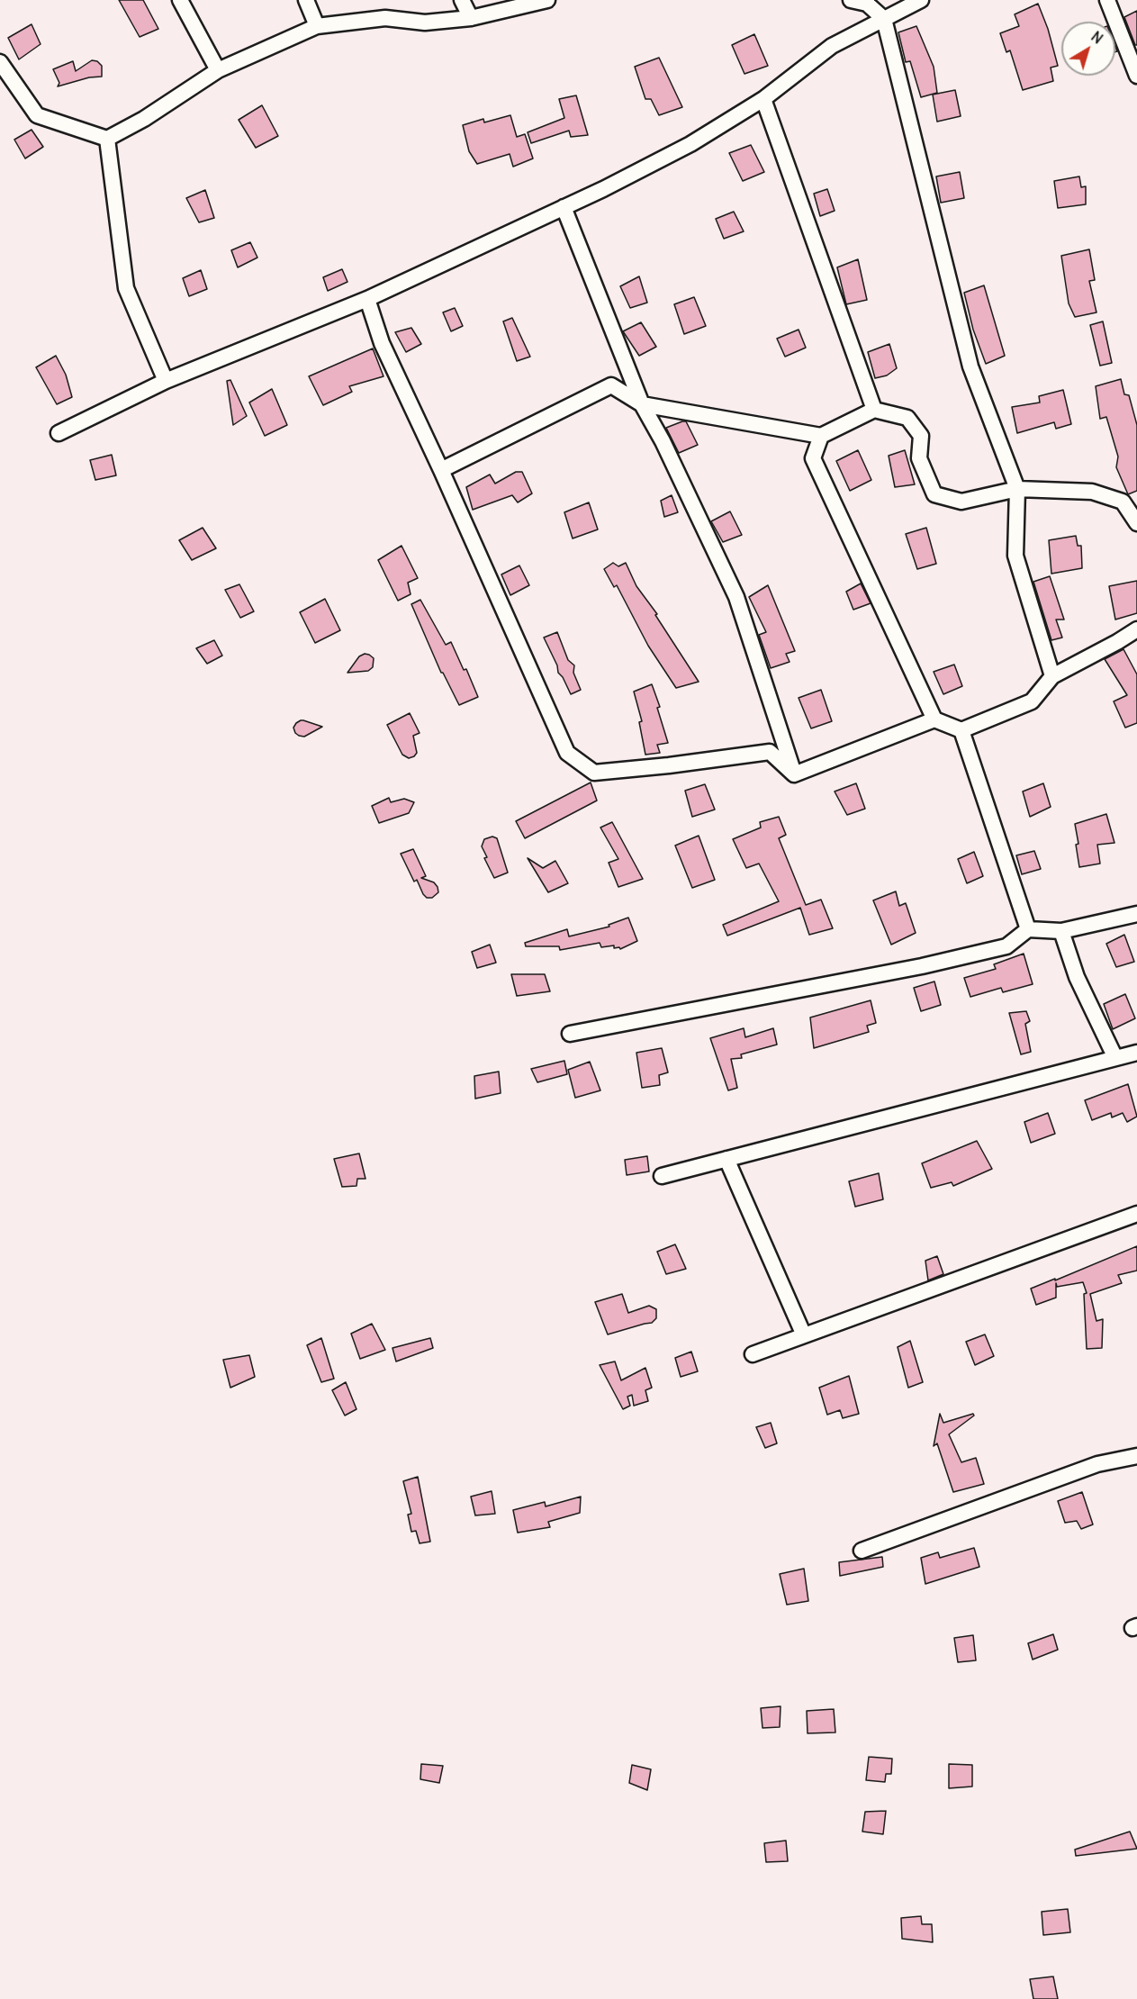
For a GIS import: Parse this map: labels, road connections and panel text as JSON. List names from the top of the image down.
{
  "north": "top right"
}
